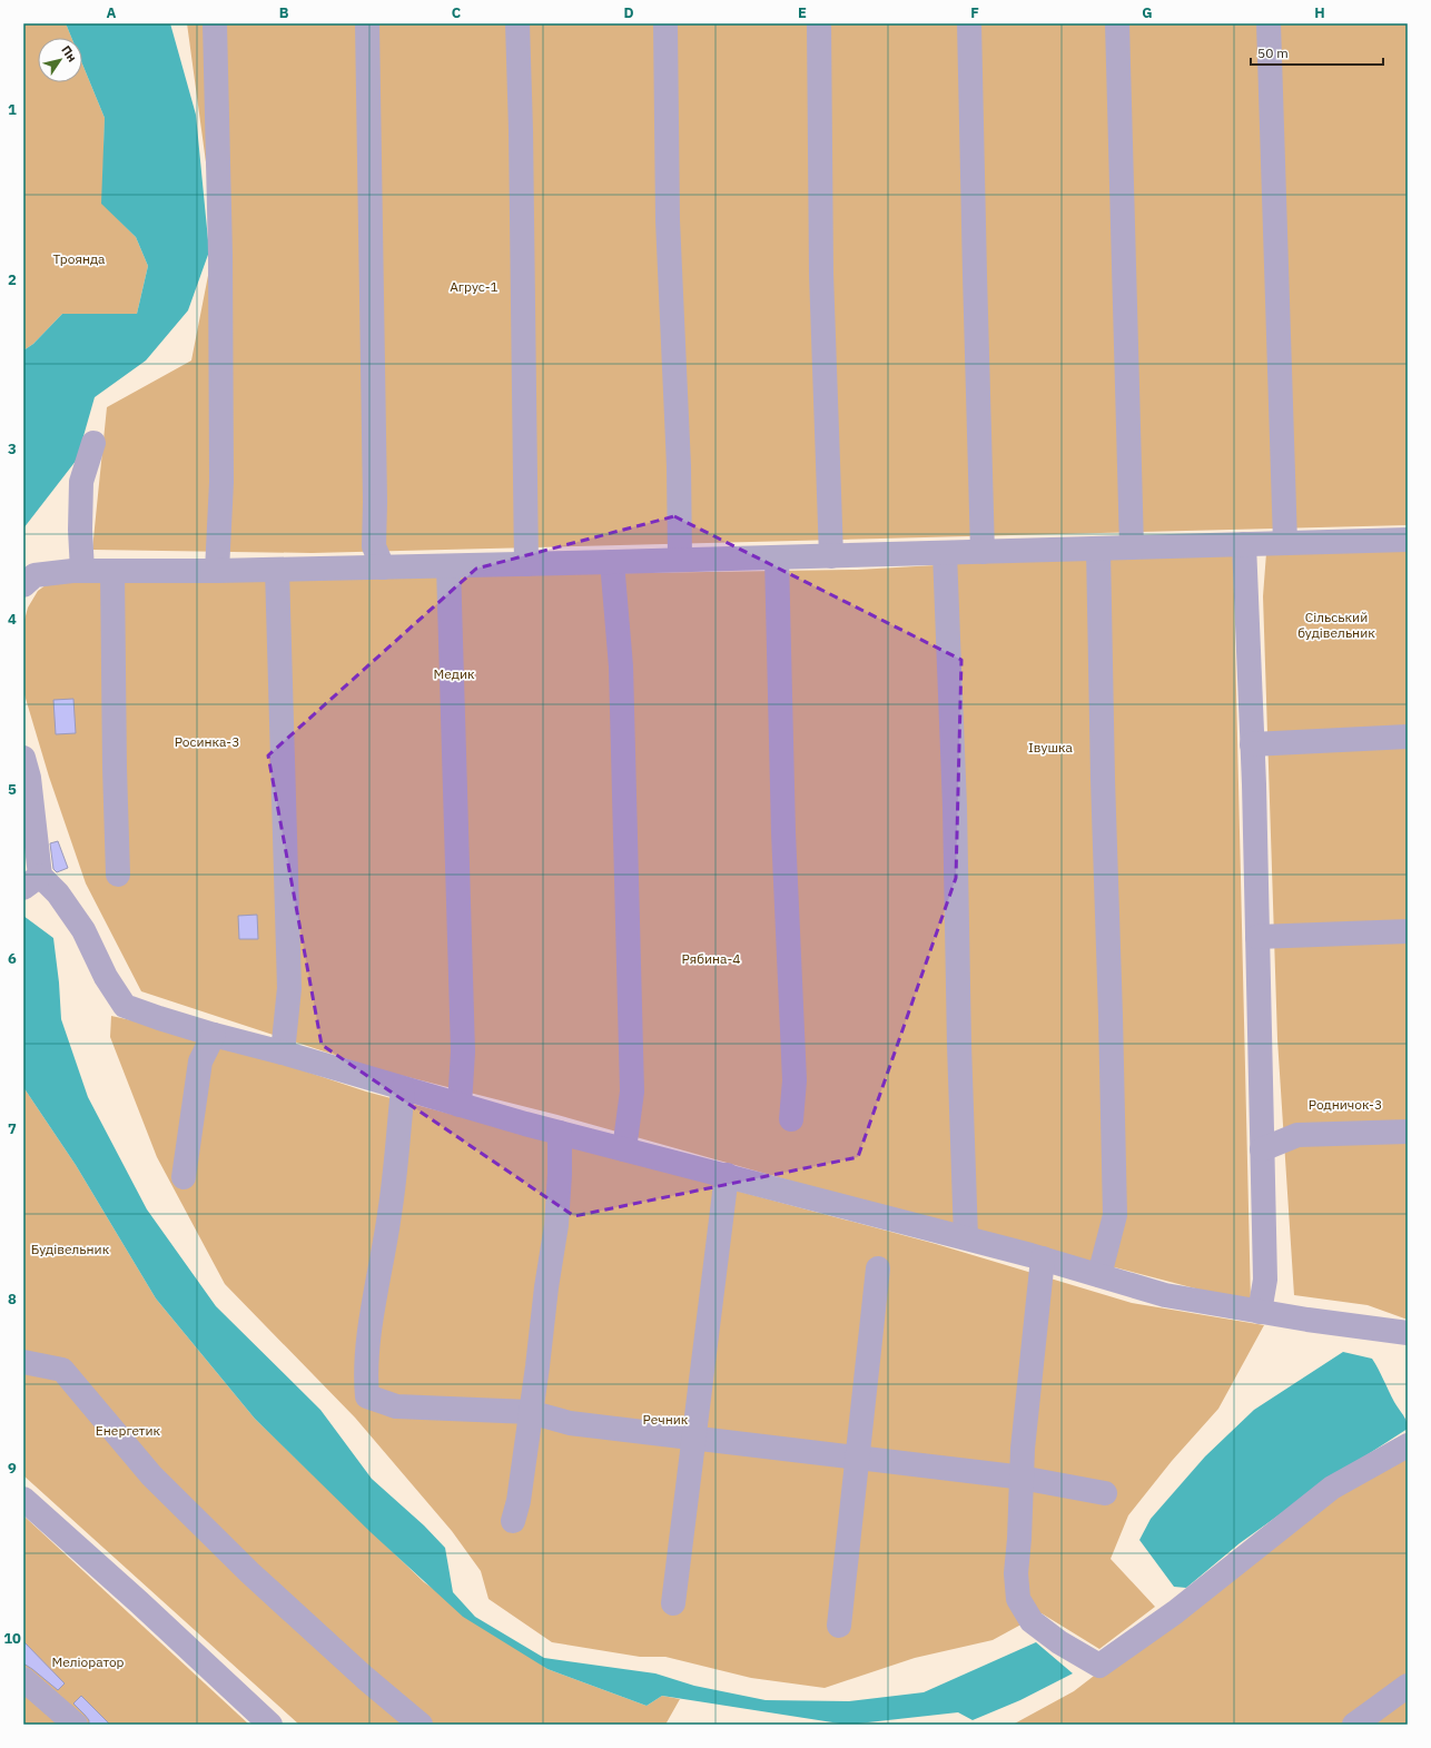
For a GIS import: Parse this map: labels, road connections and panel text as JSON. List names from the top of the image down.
{
  "parks": [
    "Троянда",
    "Агрус-1",
    "Сільський будівельник",
    "Медик",
    "Росинка-3",
    "Івушка",
    "Рябина-4",
    "Родничок-3",
    "Будівельник",
    "Речник",
    "Енергетик",
    "Меліоратор"
  ],
  "scale_bar": "50 m",
  "north": "top right",
  "grid": {
    "columns": [
      "A",
      "B",
      "C",
      "D",
      "E",
      "F",
      "G",
      "H"
    ],
    "rows": [
      "1",
      "2",
      "3",
      "4",
      "5",
      "6",
      "7",
      "8",
      "9",
      "10"
    ]
  }
}
